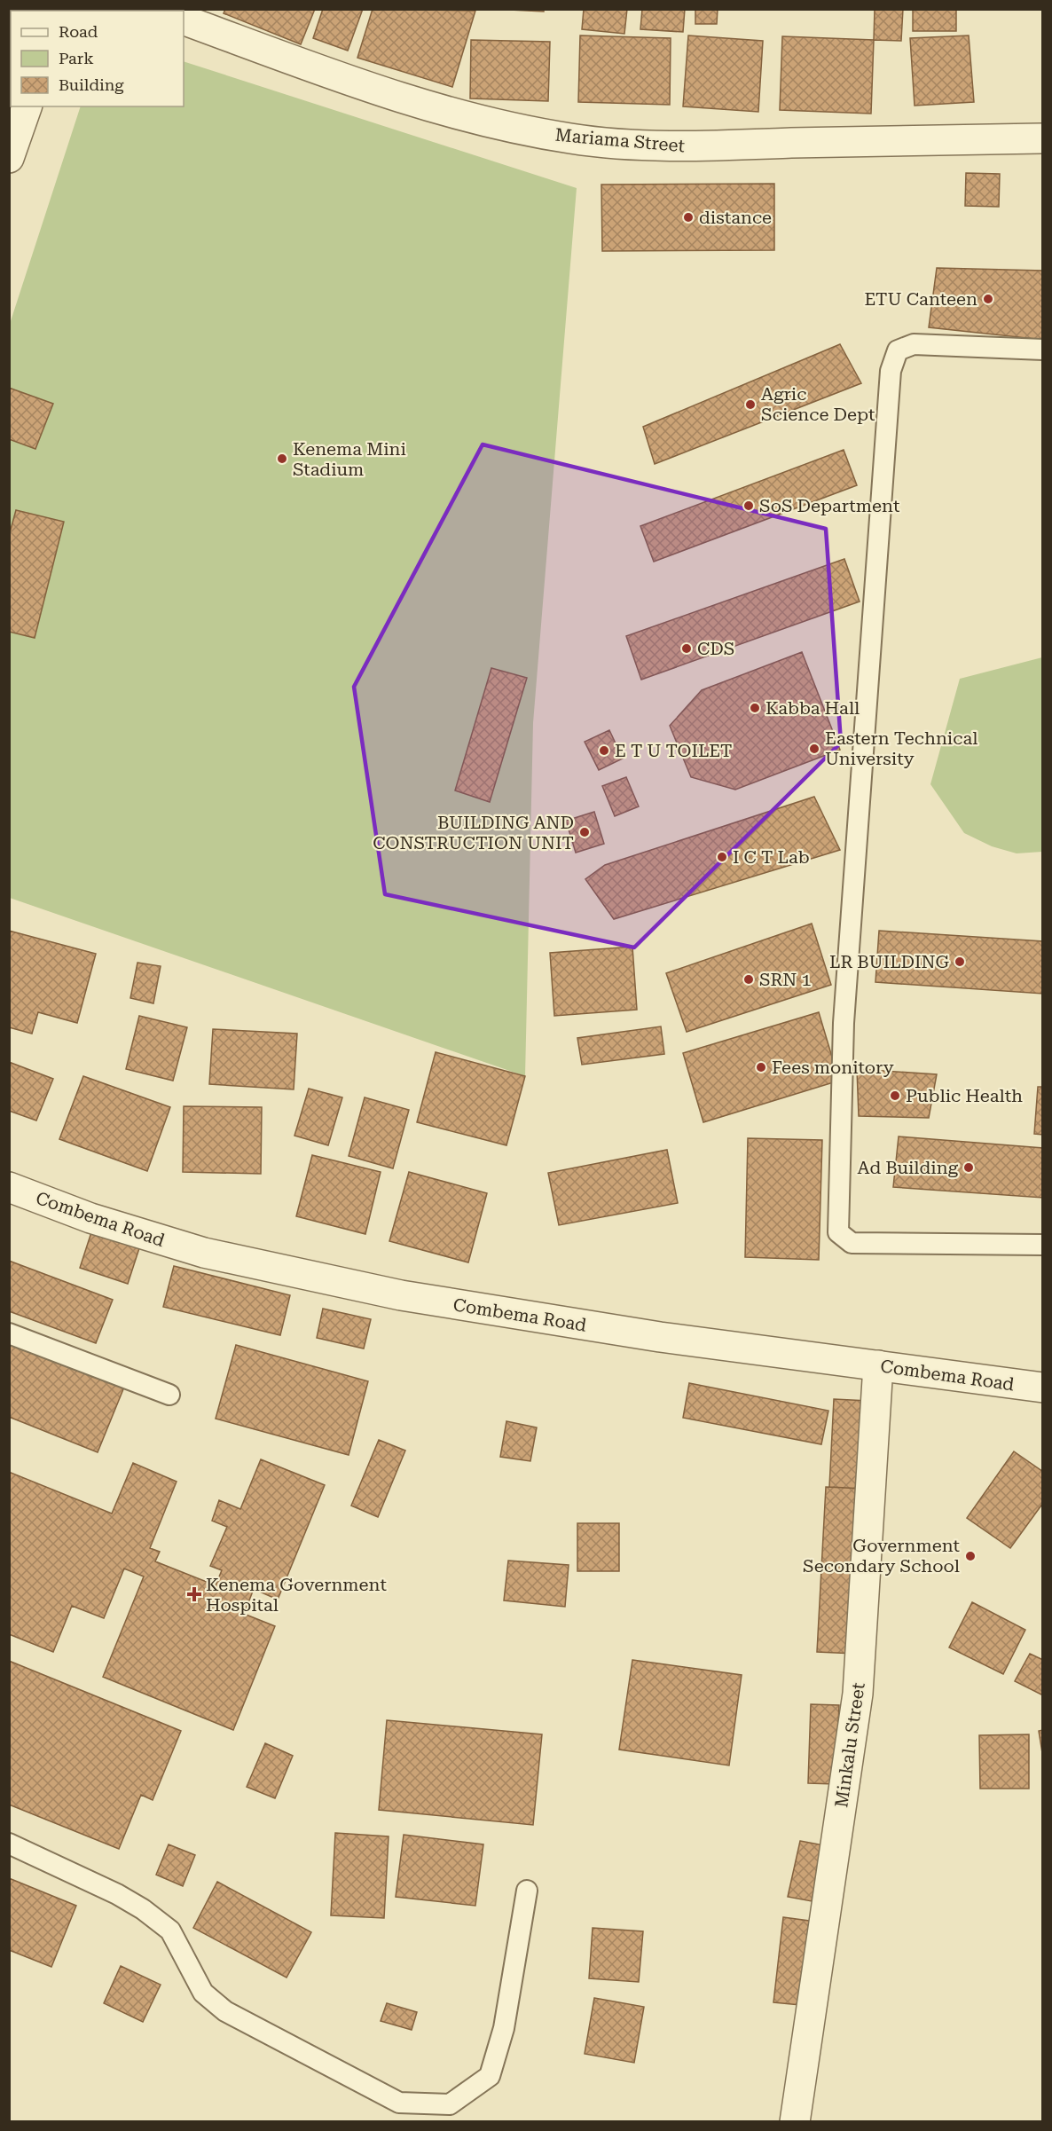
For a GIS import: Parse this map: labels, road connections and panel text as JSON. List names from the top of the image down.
{
  "streets": {
    "street": ["Mariama Street", "Combema Road", "Minkalu Street"]
  },
  "crossings": [
    ["Combema Road", "Minkalu Street"]
  ],
  "places": {
    "other": [
      "distance",
      "ETU Canteen",
      "Agric Science Dept",
      "Kenema Mini Stadium",
      "SoS Department",
      "CDS",
      "Kabba Hall",
      "Eastern Technical University",
      "E T U TOILET",
      "BUILDING AND CONSTRUCTION UNIT",
      "I C T Lab",
      "LR BUILDING",
      "SRN 1",
      "Fees monitory",
      "Public Health",
      "Ad Building",
      "Government Secondary School"
    ],
    "health": ["Kenema Government Hospital"]
  },
  "legend": ["Road", "Park", "Building"]
}
